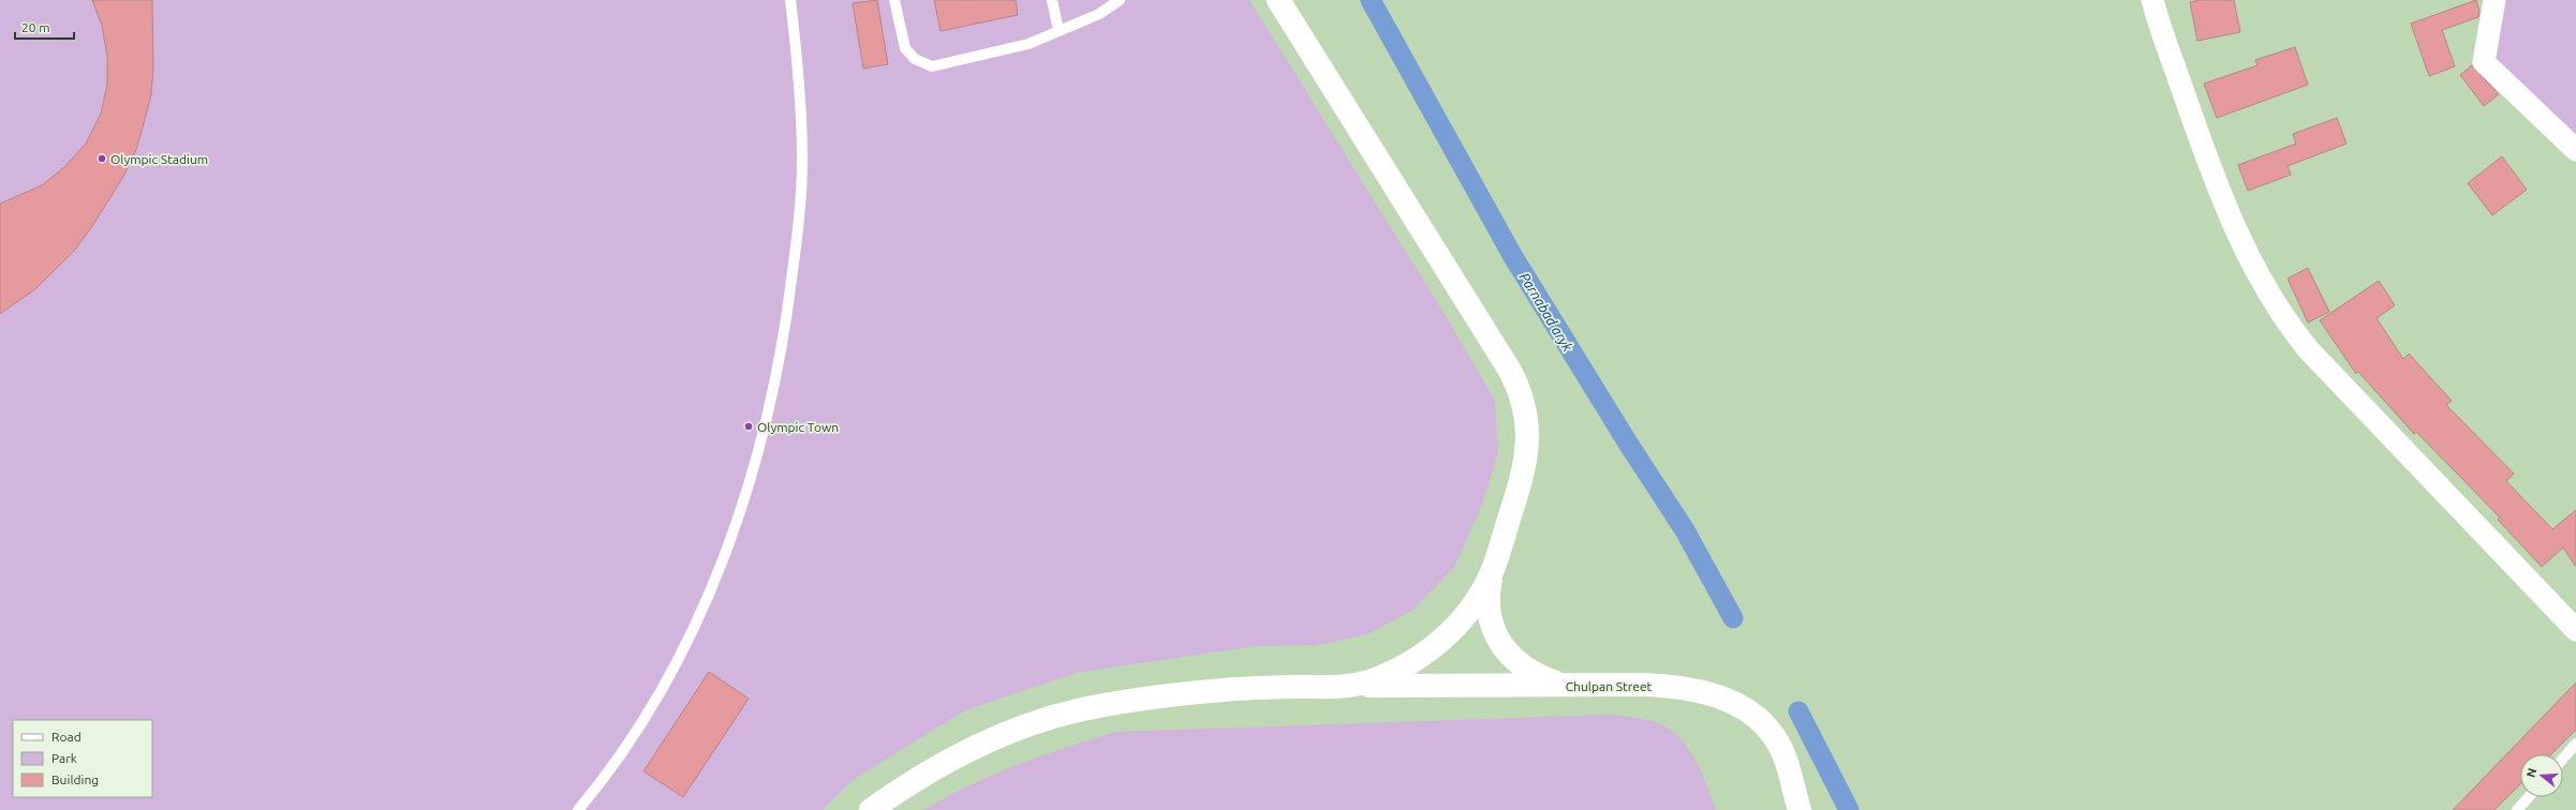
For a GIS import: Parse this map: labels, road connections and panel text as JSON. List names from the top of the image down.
{
  "streets": {
    "main road": ["Chulpan Street"]
  },
  "water": ["Parnabad aryk"],
  "places": ["Olympic Stadium", "Olympic Town"],
  "legend": ["Road", "Park", "Building"],
  "scale_bar": "20 m",
  "north": "left"
}
